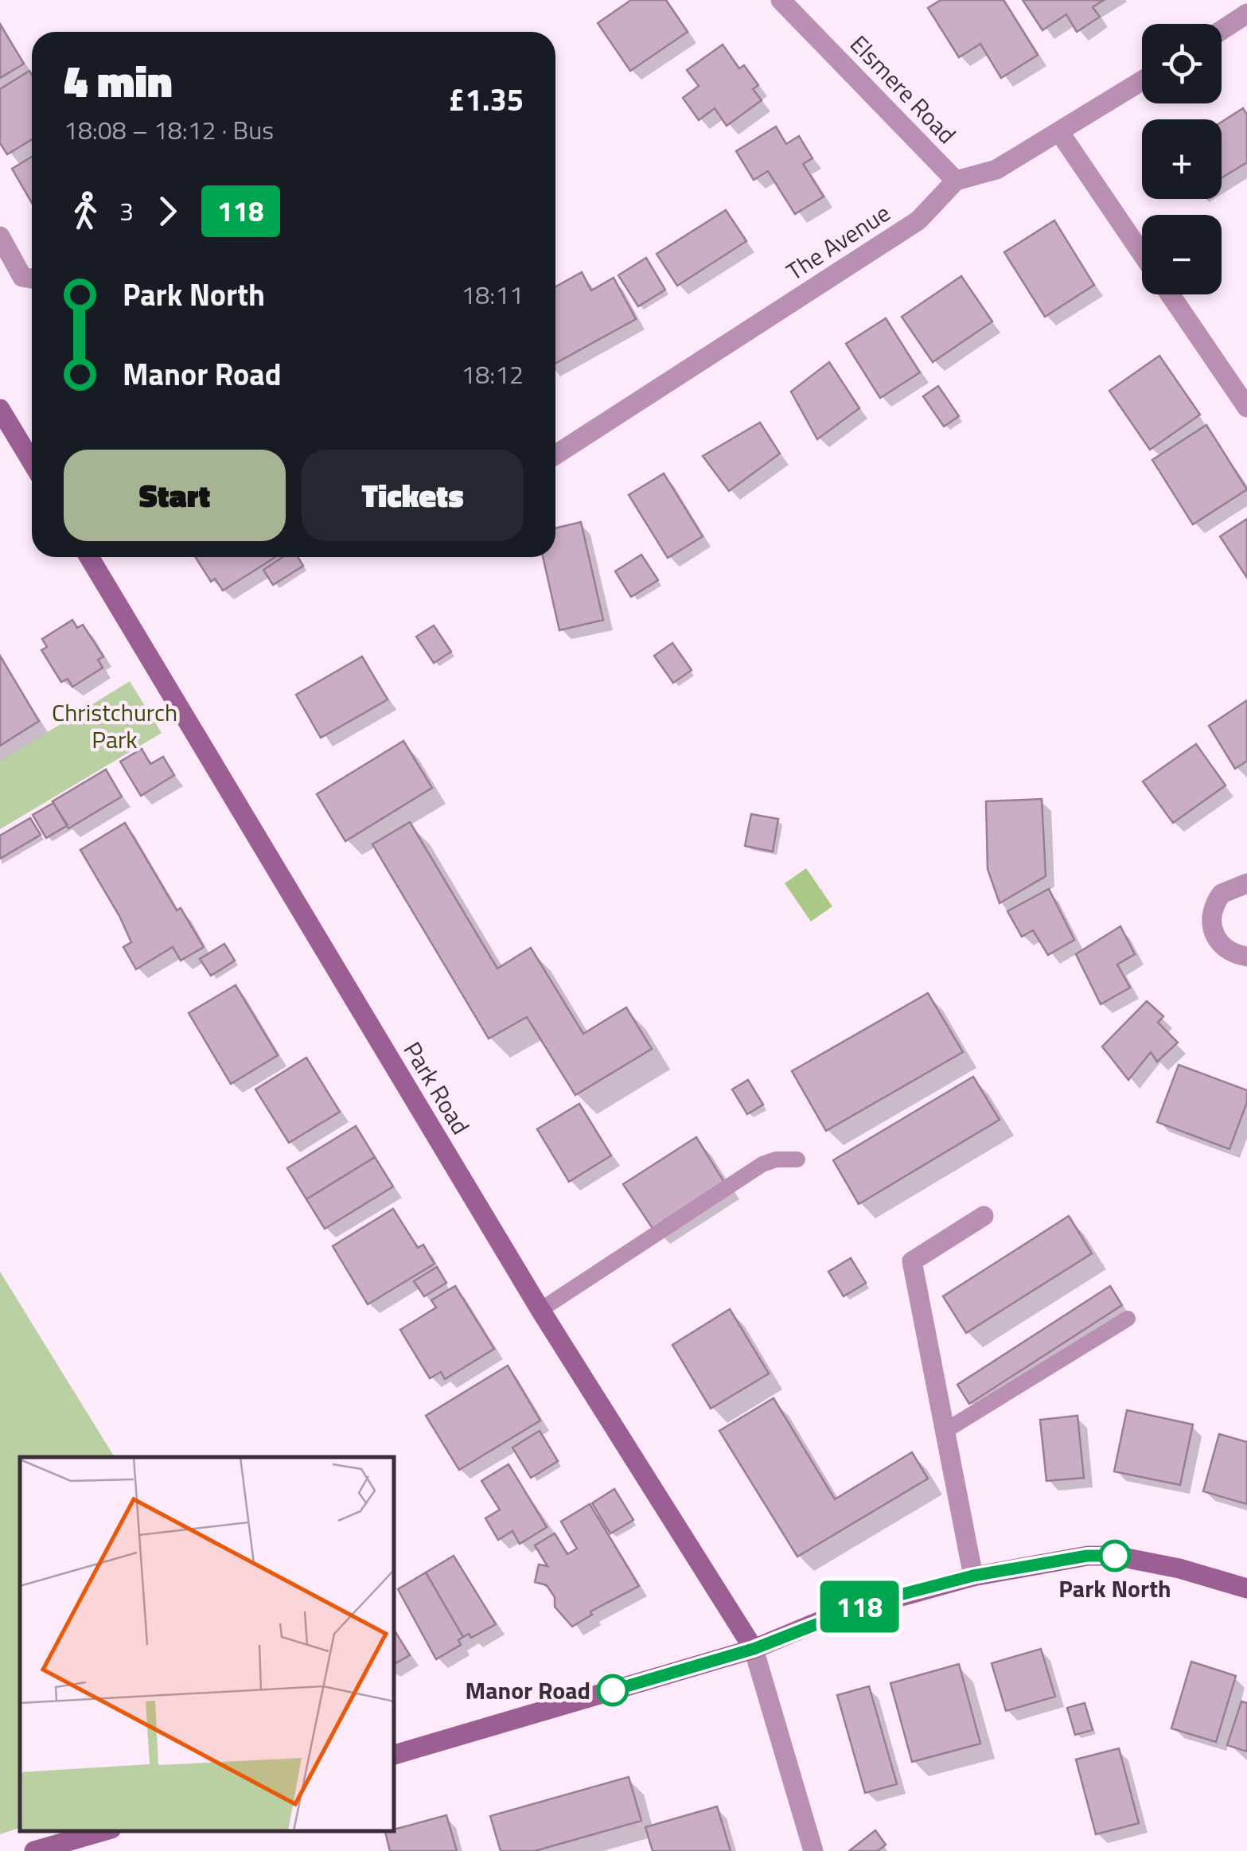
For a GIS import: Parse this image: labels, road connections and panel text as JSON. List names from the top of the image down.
{
  "streets": {
    "street": ["Elsmere Road", "The Avenue", "Park Road"]
  },
  "crossings": [
    ["Elsmere Road", "The Avenue"]
  ],
  "parks": ["Christchurch Park"],
  "places": ["Park North", "Manor Road"],
  "lines": ["bus line 118"],
  "page": {
    "on_map": "118",
    "map_buttons": ["+", "−"],
    "heading": ["4 min", "18:08 – 18:12 · Bus", "£1.35"],
    "legs": ["3", "118"],
    "list": [
      {
        "name": "Park North",
        "value": "18:11"
      },
      {
        "name": "Manor Road",
        "value": "18:12"
      }
    ],
    "buttons": ["Start", "Tickets"]
  }
}
